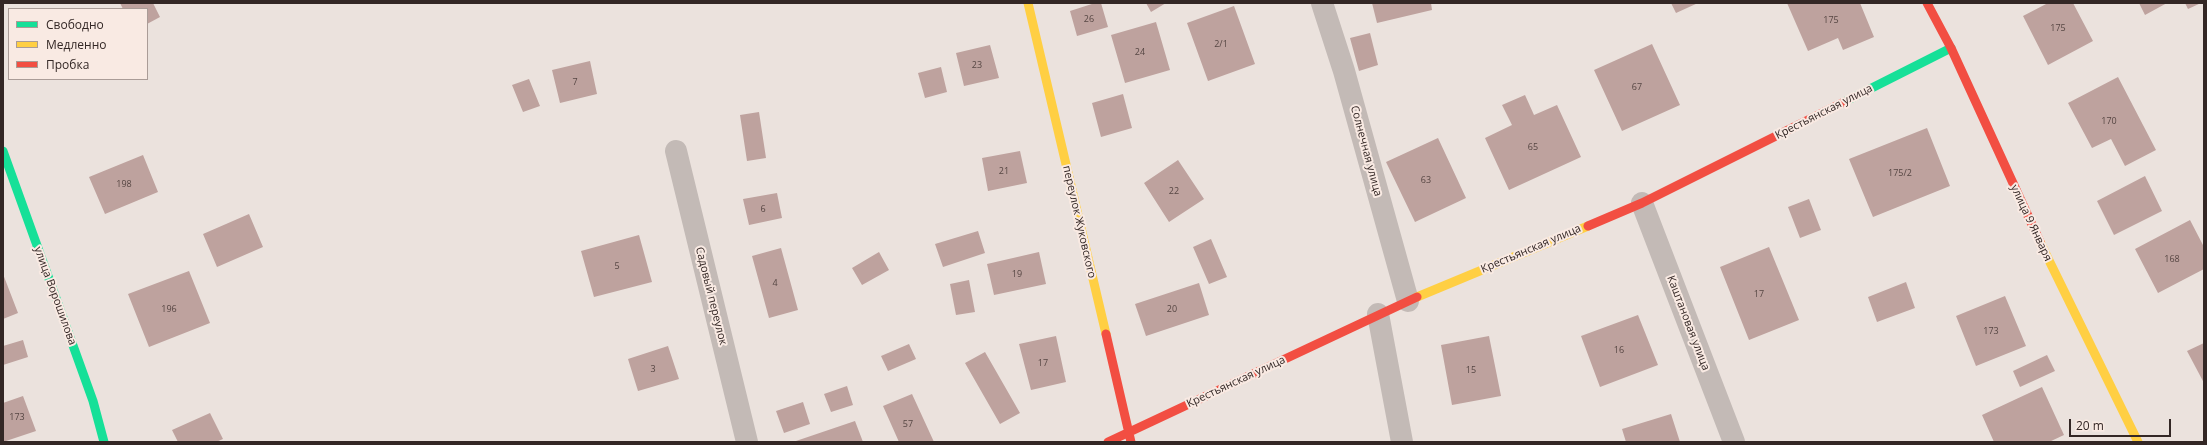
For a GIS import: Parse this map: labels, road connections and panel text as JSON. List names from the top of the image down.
{
  "streets": {
    "street": [
      "Крестьянская улица",
      "Солнечная улица",
      "переулок Жуковского",
      "улица 9 Января",
      "улица Ворошилова",
      "Садовый переулок",
      "Каштановая улица"
    ]
  },
  "crossings": [
    ["Крестьянская улица", "Солнечная улица"],
    ["Крестьянская улица", "переулок Жуковского"],
    ["Крестьянская улица", "улица 9 Января"],
    ["Крестьянская улица", "Каштановая улица"]
  ],
  "house_numbers": [
    "26",
    "175",
    "175",
    "2/1",
    "24",
    "23",
    "7",
    "67",
    "170",
    "65",
    "21",
    "175/2",
    "63",
    "198",
    "22",
    "6",
    "168",
    "5",
    "19",
    "4",
    "17",
    "196",
    "20",
    "173",
    "16",
    "17",
    "3",
    "15",
    "173",
    "57"
  ],
  "legend": ["Свободно", "Медленно", "Пробка"],
  "scale_bar": "20 m"
}
